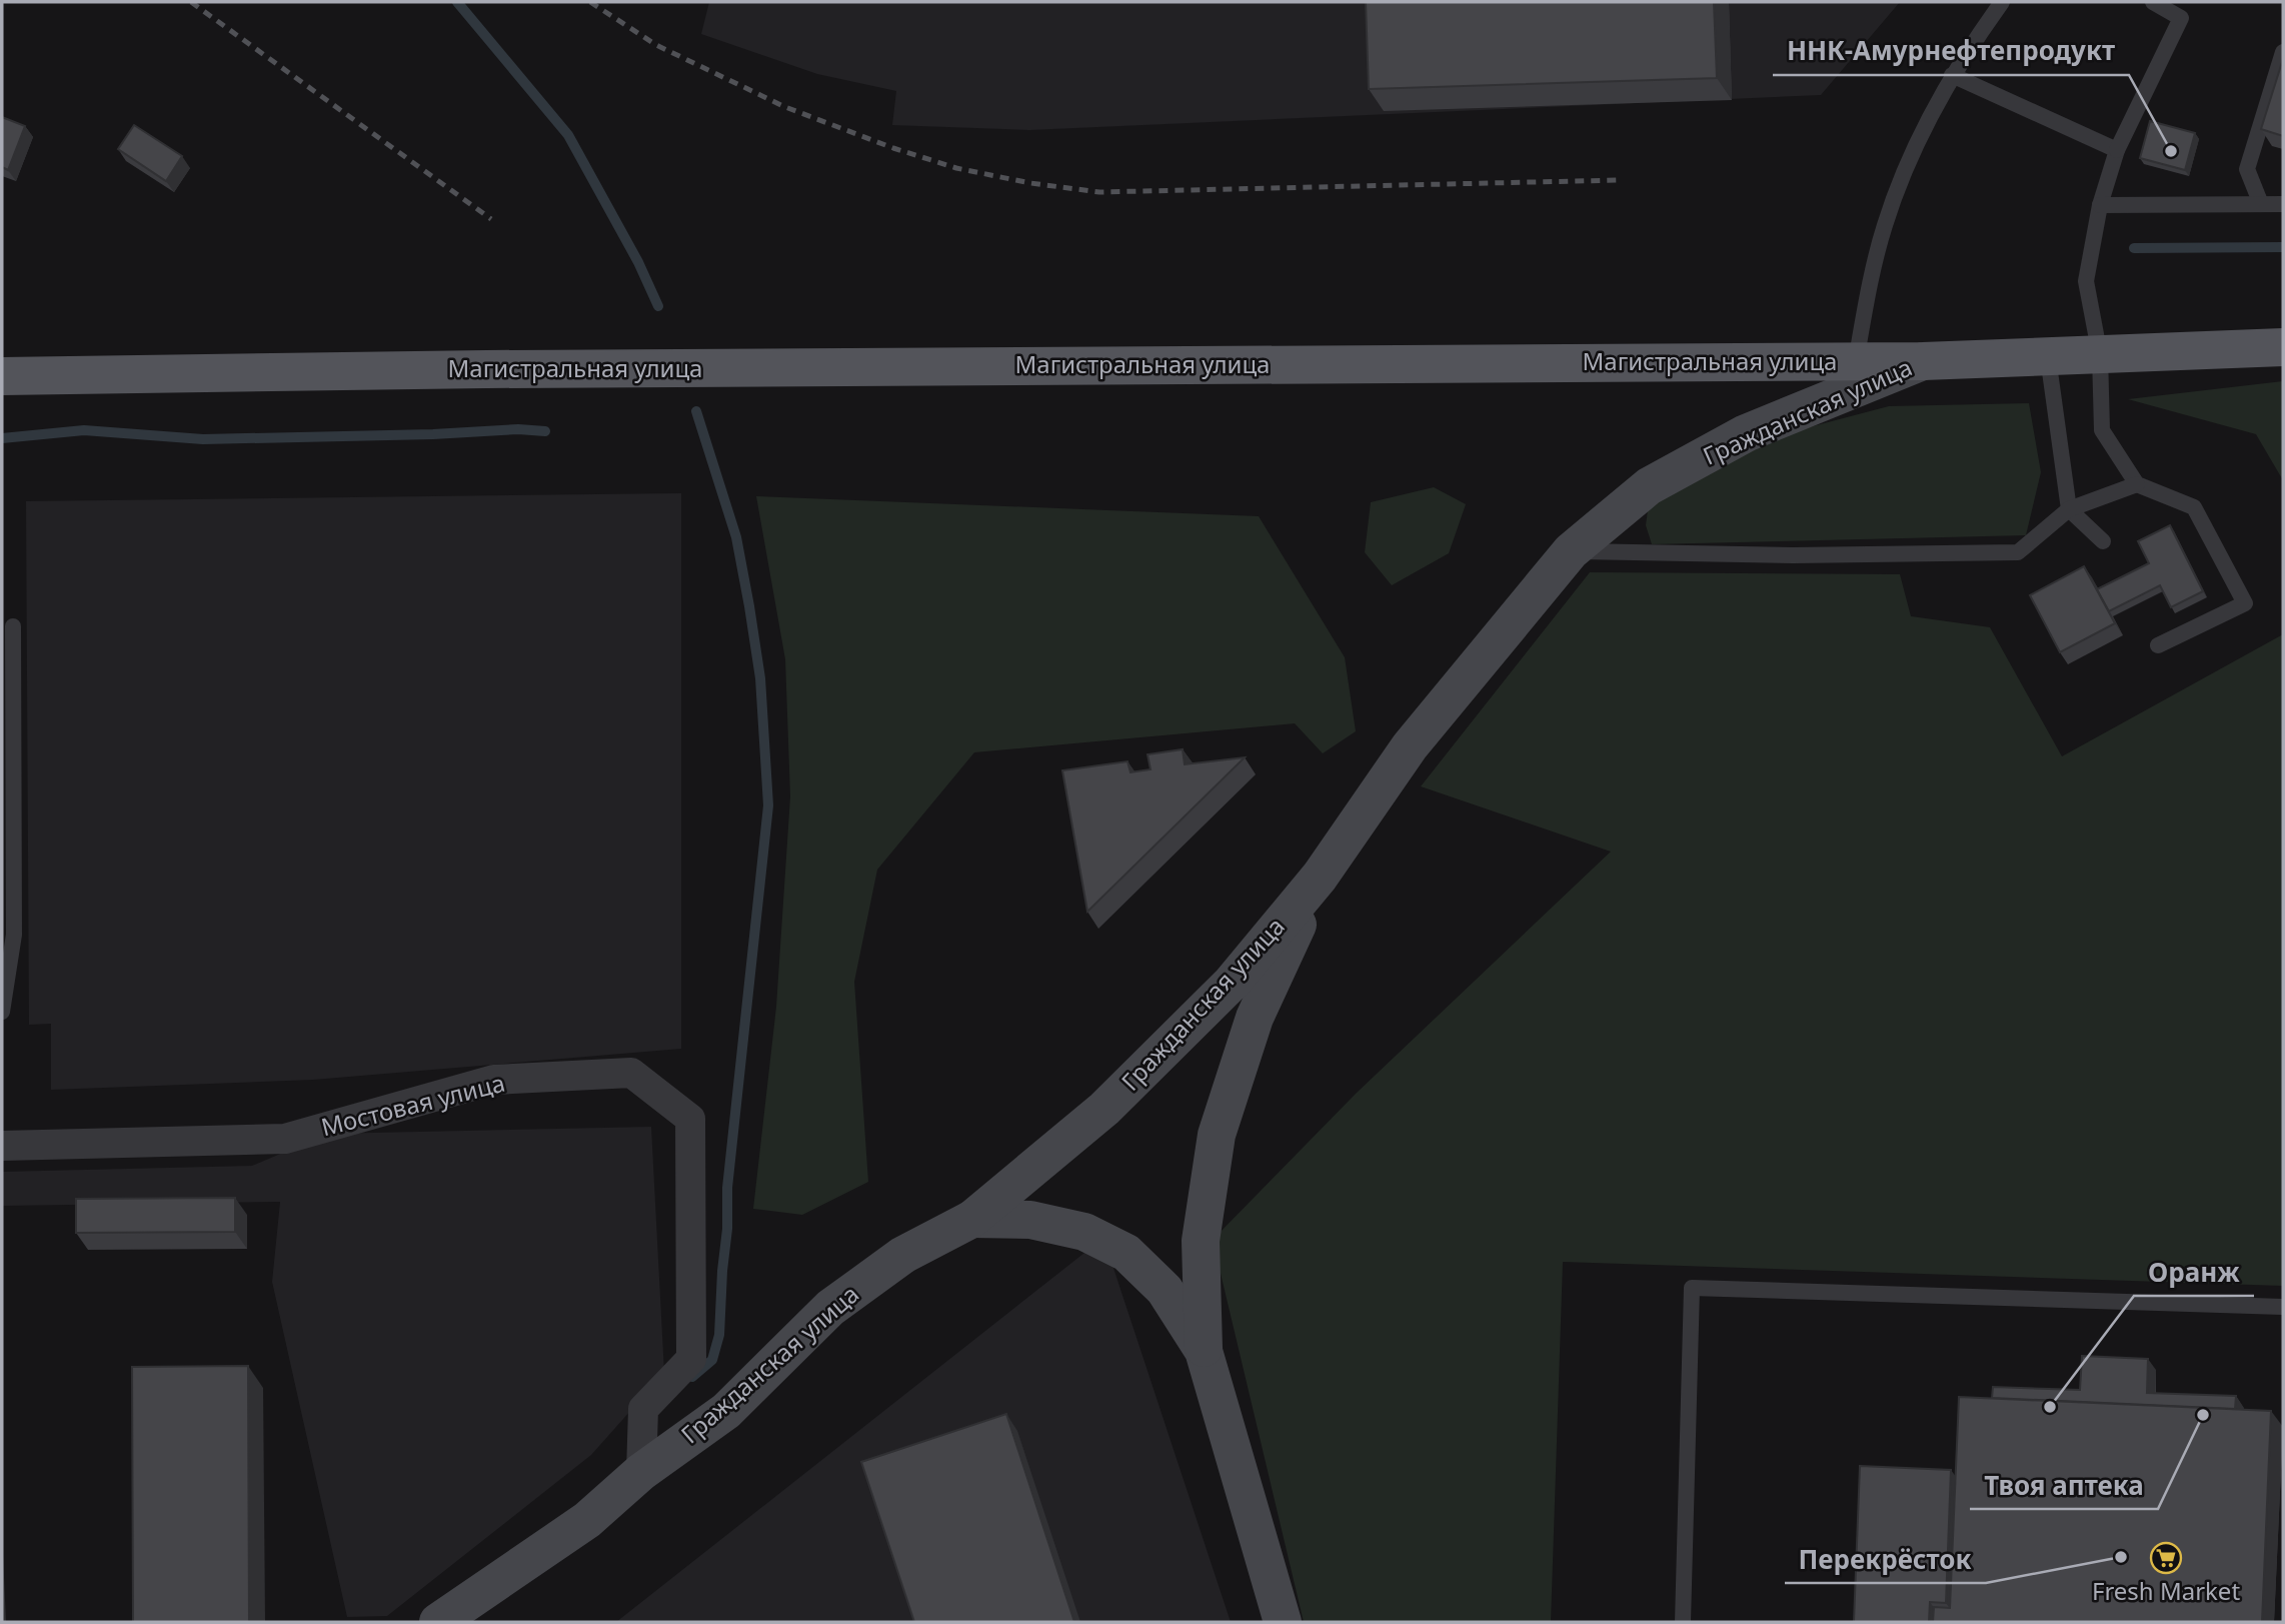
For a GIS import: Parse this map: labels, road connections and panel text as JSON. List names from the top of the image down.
{
  "streets": {
    "main road": ["Магистральная улица"],
    "street": ["Гражданская улица", "Мостовая улица"]
  },
  "crossings": [
    ["Магистральная улица", "Гражданская улица"],
    ["Гражданская улица", "Мостовая улица"]
  ],
  "places": {
    "other": [
      "ННК-Амурнефтепродукт",
      "Оранж",
      "Твоя аптека",
      "Перекрёсток"
    ],
    "supermarket": ["Fresh Market"]
  }
}
